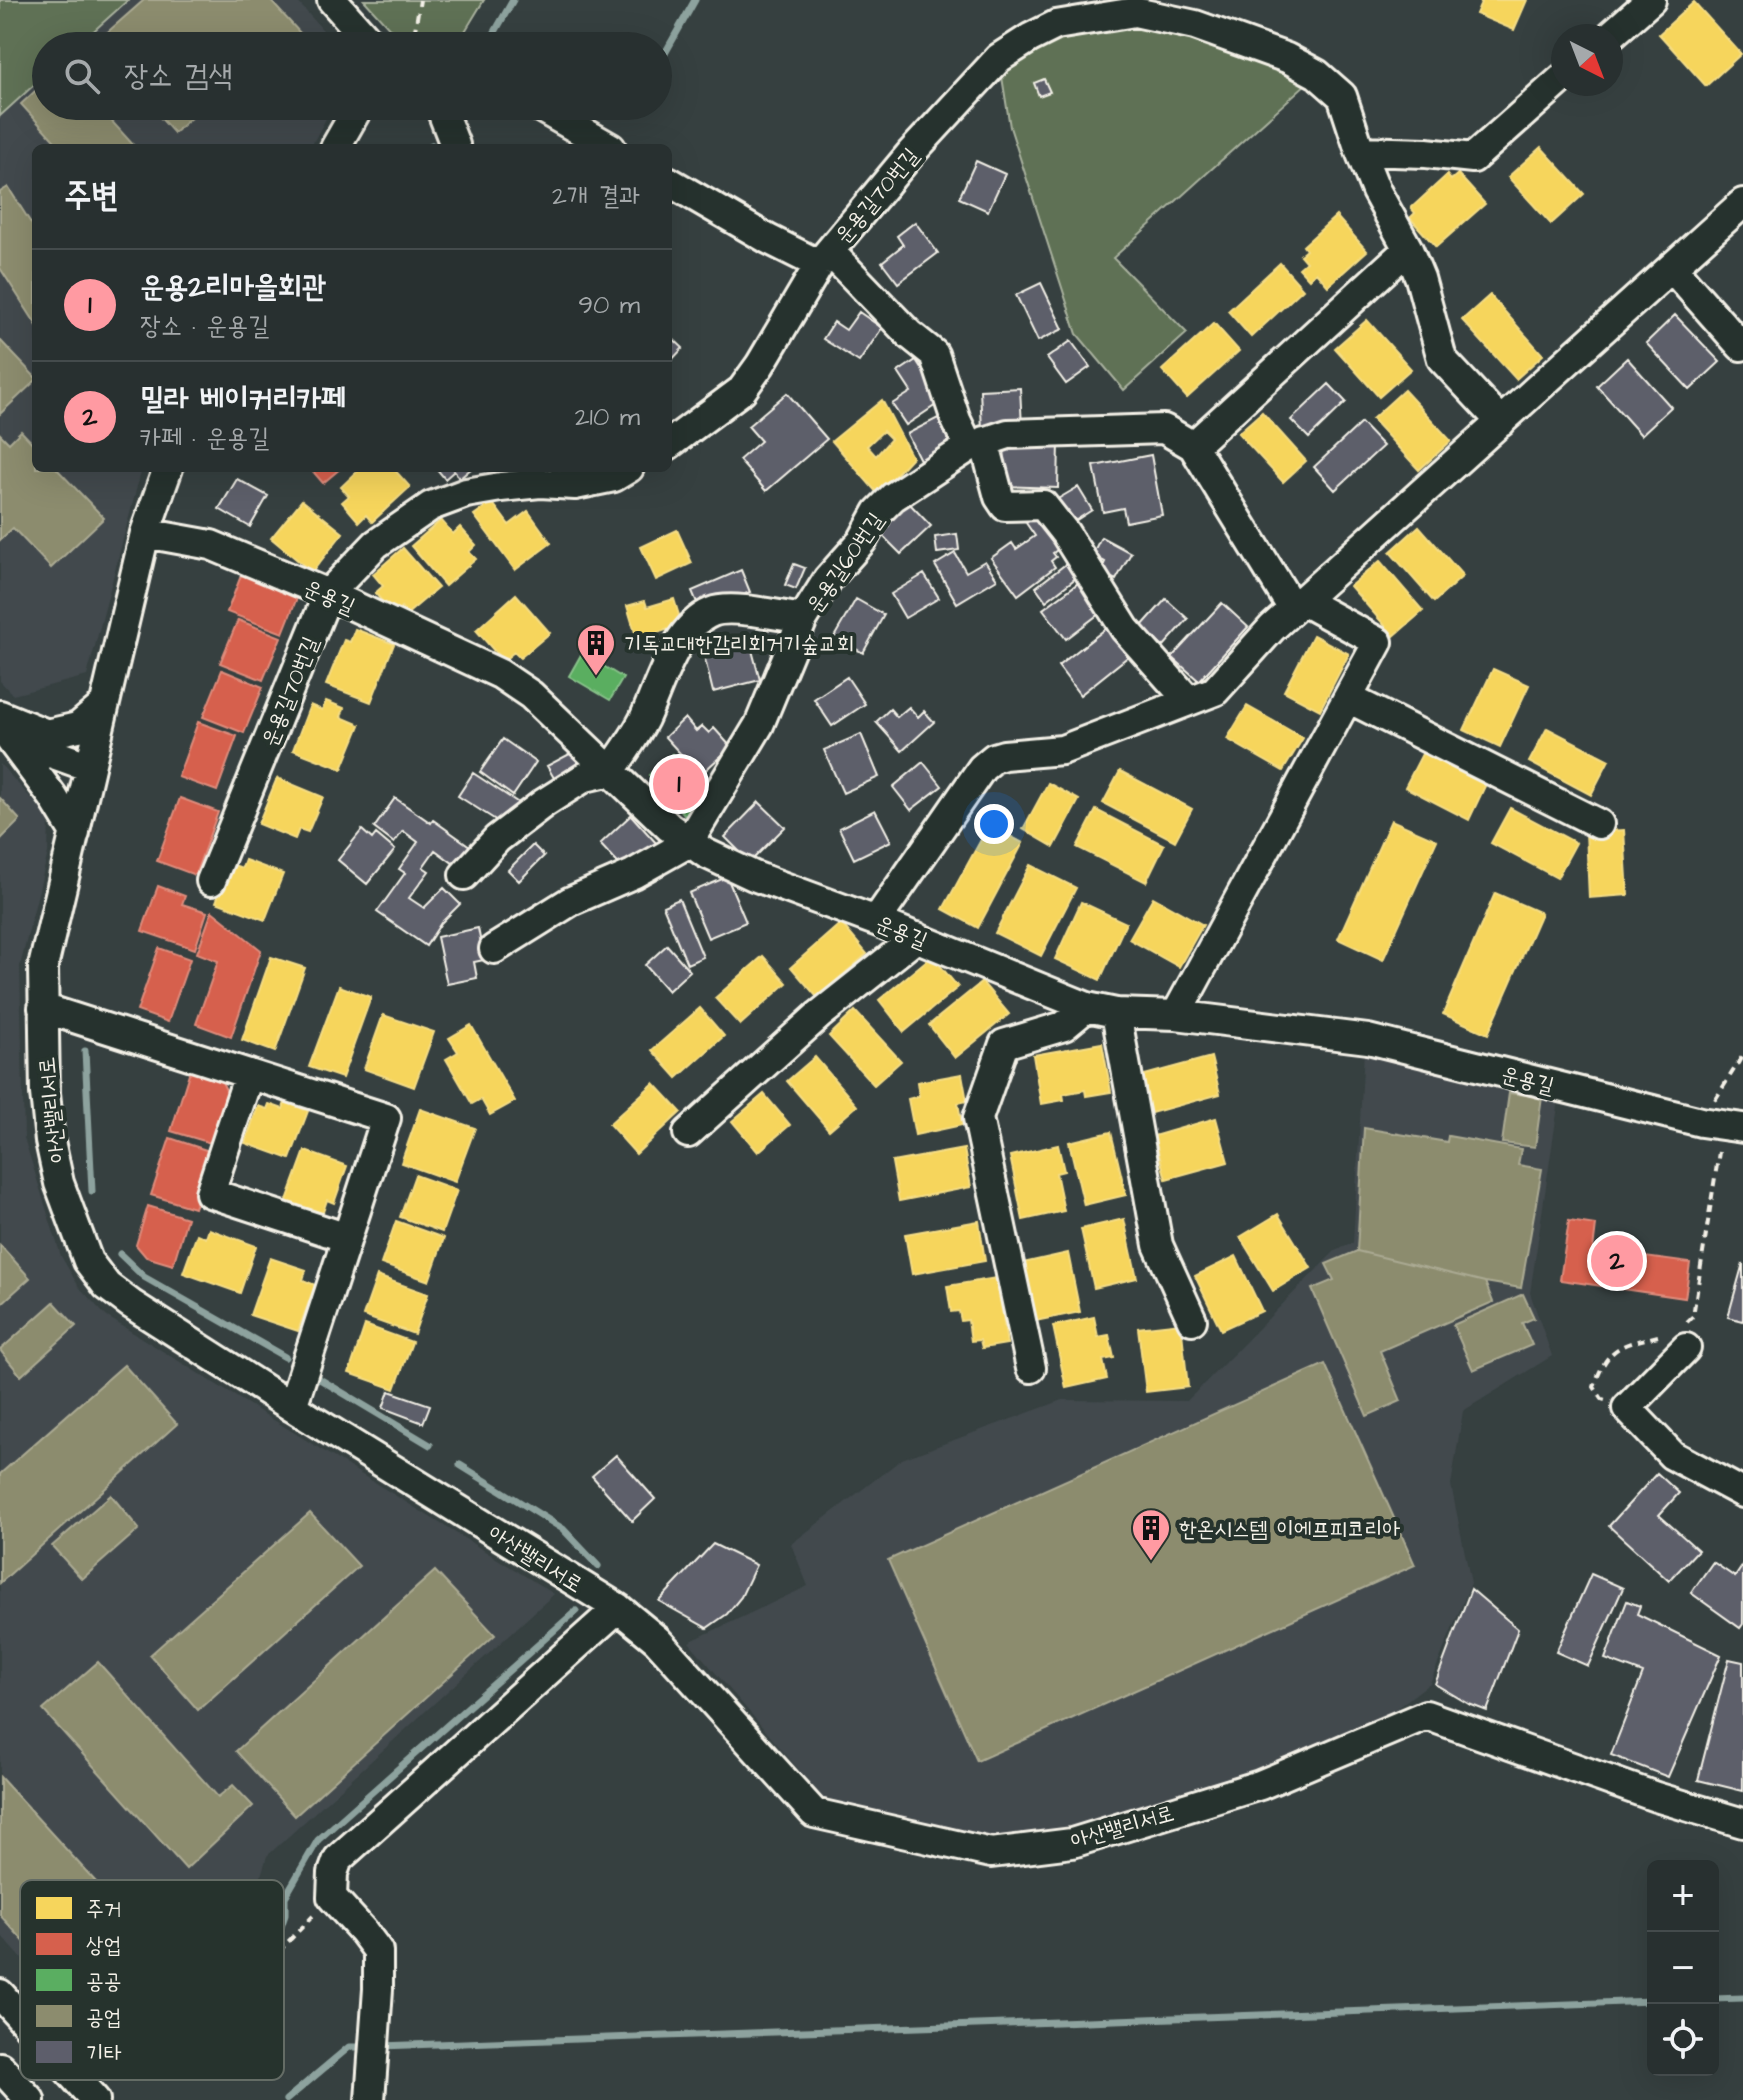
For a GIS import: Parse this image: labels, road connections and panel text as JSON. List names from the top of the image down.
{
  "streets": {
    "street": [
      "운용길70번길",
      "운용길60번길",
      "운용길",
      "아산밸리서로"
    ]
  },
  "crossings": [
    ["운용길70번길", "운용길"],
    ["운용길60번길", "운용길"],
    ["운용길", "아산밸리서로"]
  ],
  "places": {
    "building": ["기독교대한감리회거기숲교회", "한온시스템 이에프피코리아"]
  },
  "legend": [
    "주거",
    "상업",
    "공공",
    "공업",
    "기타"
  ],
  "north": "bottom right",
  "page": {
    "search": "장소 검색",
    "heading": ["주변", "2개 결과"],
    "list": [
      {
        "mark": "1",
        "name": "운용2리마을회관",
        "note": "장소 · 운용길",
        "value": "90 m"
      },
      {
        "mark": "2",
        "name": "밀라 베이커리카페",
        "note": "카페 · 운용길",
        "value": "210 m"
      }
    ],
    "pins": ["1", "2"],
    "map_buttons": ["+", "−"]
  }
}
